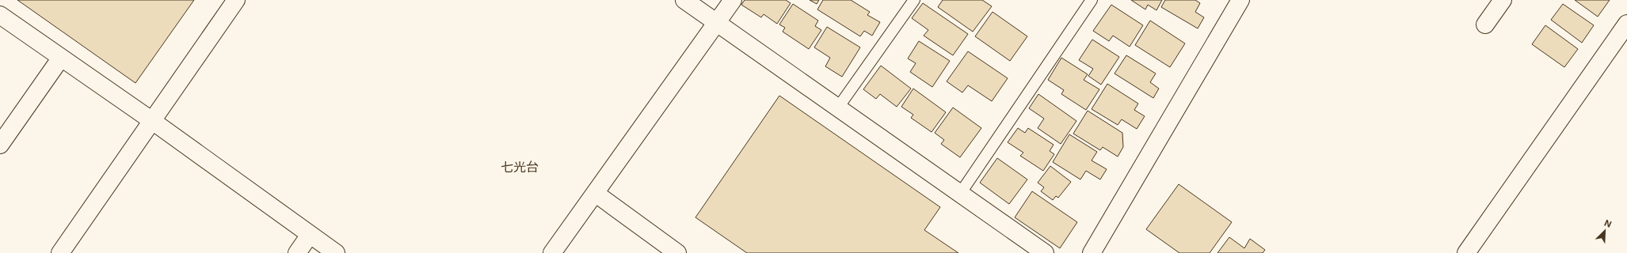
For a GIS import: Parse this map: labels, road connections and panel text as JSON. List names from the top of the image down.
{
  "districts": ["七光台"],
  "north": "top right"
}
